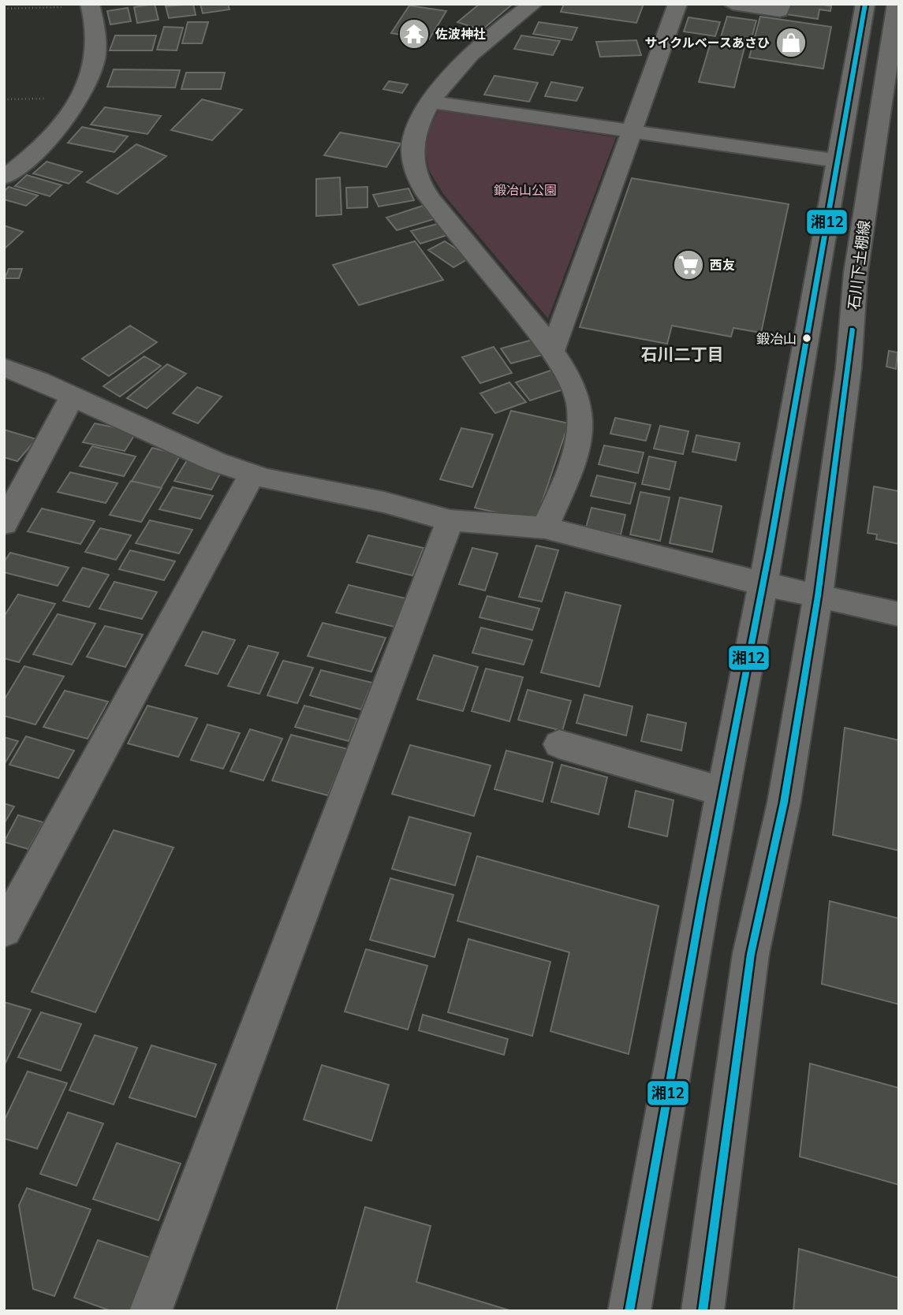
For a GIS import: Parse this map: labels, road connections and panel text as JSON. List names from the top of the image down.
{
  "streets": {
    "street": ["石川下土棚線"]
  },
  "districts": ["石川二丁目"],
  "parks": ["鍛冶山公園"],
  "places": {
    "temple": ["佐波神社"],
    "shop": ["サイクルベースあさひ"],
    "supermarket": ["西友"],
    "other": ["鍛冶山"]
  },
  "lines": ["transit line 湘12"]
}
